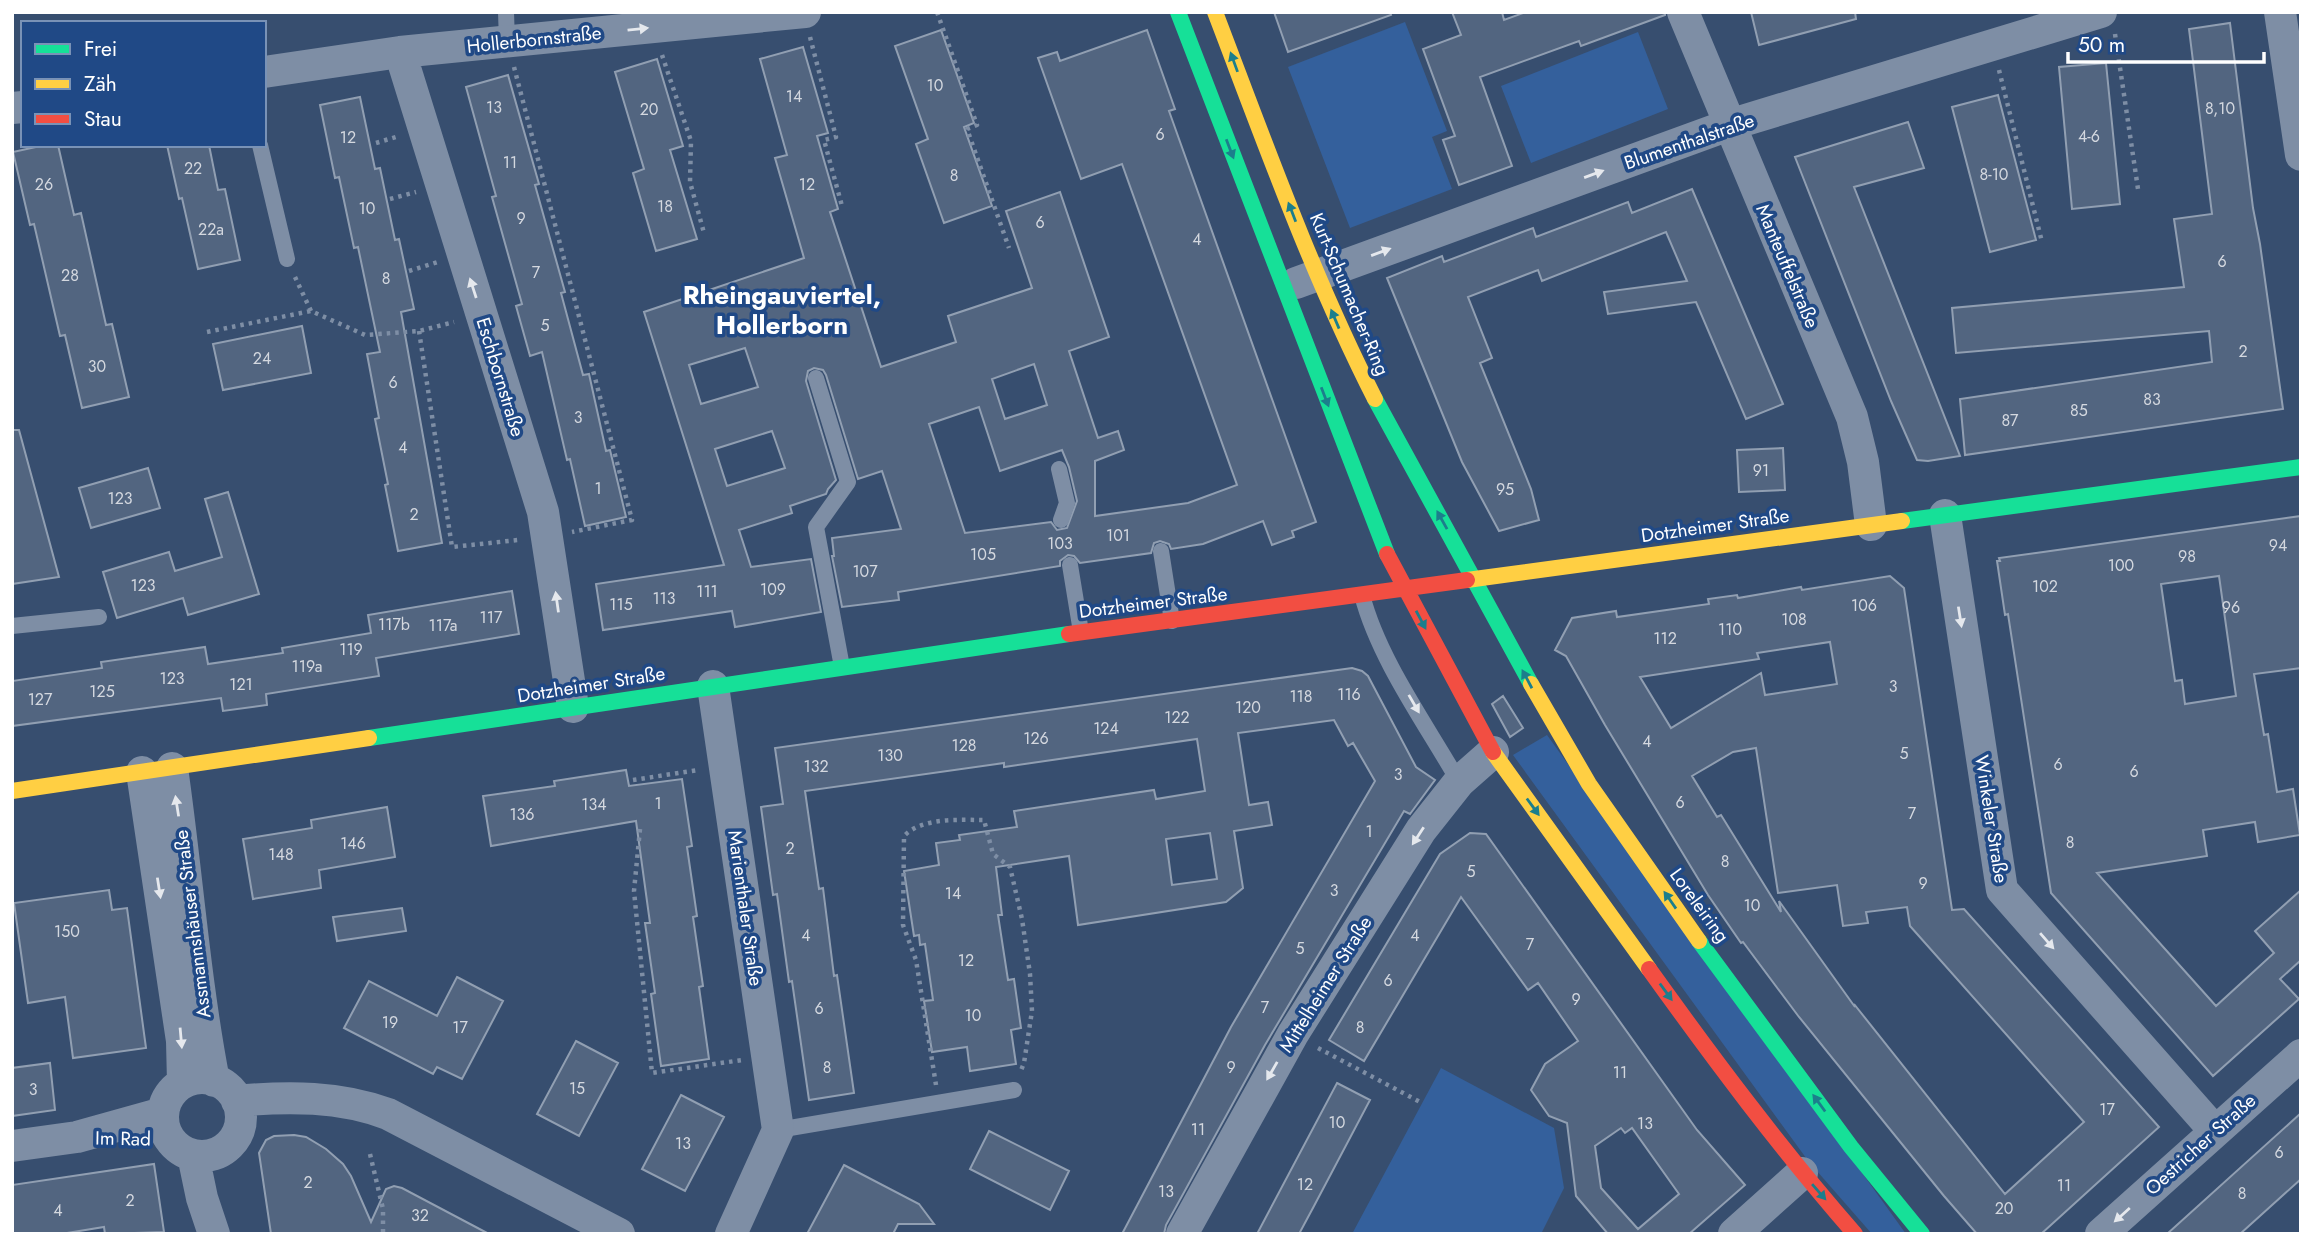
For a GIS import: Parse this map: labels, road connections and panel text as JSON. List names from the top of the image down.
{
  "streets": {
    "main road": ["Kurt-Schumacher-Ring", "Dotzheimer Straße", "Loreleiring"],
    "street": [
      "Hollerbornstraße",
      "Blumenthalstraße",
      "Manteuffelstraße",
      "Eschbornstraße",
      "Winkeler Straße",
      "Marienthaler Straße",
      "Assmannshäuser Straße",
      "Mittelheimer Straße",
      "Im Rad",
      "Oestricher Straße"
    ]
  },
  "crossings": [
    ["Hollerbornstraße", "Eschbornstraße"],
    ["Blumenthalstraße", "Manteuffelstraße"],
    ["Blumenthalstraße", "Kurt-Schumacher-Ring"],
    ["Manteuffelstraße", "Dotzheimer Straße"],
    ["Kurt-Schumacher-Ring", "Dotzheimer Straße"],
    ["Kurt-Schumacher-Ring", "Loreleiring"],
    ["Eschbornstraße", "Dotzheimer Straße"],
    ["Dotzheimer Straße", "Winkeler Straße"],
    ["Dotzheimer Straße", "Loreleiring"],
    ["Dotzheimer Straße", "Marienthaler Straße"],
    ["Dotzheimer Straße", "Assmannshäuser Straße"],
    ["Winkeler Straße", "Oestricher Straße"],
    ["Assmannshäuser Straße", "Im Rad"]
  ],
  "one_way": [
    "Blumenthalstraße",
    "Eschbornstraße",
    "Winkeler Straße",
    "Mittelheimer Straße",
    "Oestricher Straße"
  ],
  "districts": ["Rheingauviertel, Hollerborn"],
  "house_numbers": [
    "10",
    "14",
    "13",
    "8,10",
    "20",
    "6",
    "4-6",
    "12",
    "11",
    "22",
    "8-10",
    "8",
    "26",
    "12",
    "18",
    "10",
    "9",
    "6",
    "22a",
    "4",
    "6",
    "7",
    "28",
    "8",
    "5",
    "2",
    "24",
    "30",
    "6",
    "83",
    "85",
    "3",
    "87",
    "4",
    "91",
    "1",
    "95",
    "123",
    "2",
    "101",
    "103",
    "94",
    "105",
    "98",
    "100",
    "107",
    "123",
    "102",
    "109",
    "111",
    "113",
    "115",
    "106",
    "96",
    "117",
    "108",
    "117b",
    "117a",
    "110",
    "112",
    "119",
    "119a",
    "123",
    "121",
    "3",
    "125",
    "116",
    "118",
    "127",
    "120",
    "122",
    "124",
    "126",
    "4",
    "128",
    "5",
    "130",
    "6",
    "132",
    "6",
    "3",
    "6",
    "1",
    "134",
    "7",
    "136",
    "1",
    "8",
    "146",
    "2",
    "148",
    "8",
    "5",
    "9",
    "3",
    "14",
    "10",
    "150",
    "4",
    "4",
    "7",
    "5",
    "12",
    "6",
    "9",
    "7",
    "6",
    "10",
    "19",
    "17",
    "8",
    "8",
    "9",
    "11",
    "15",
    "3",
    "17",
    "10",
    "13",
    "11",
    "13",
    "6",
    "2",
    "12",
    "11",
    "13",
    "8",
    "2",
    "20",
    "4",
    "32"
  ],
  "legend": ["Frei", "Zäh", "Stau"],
  "scale_bar": "50 m"
}
